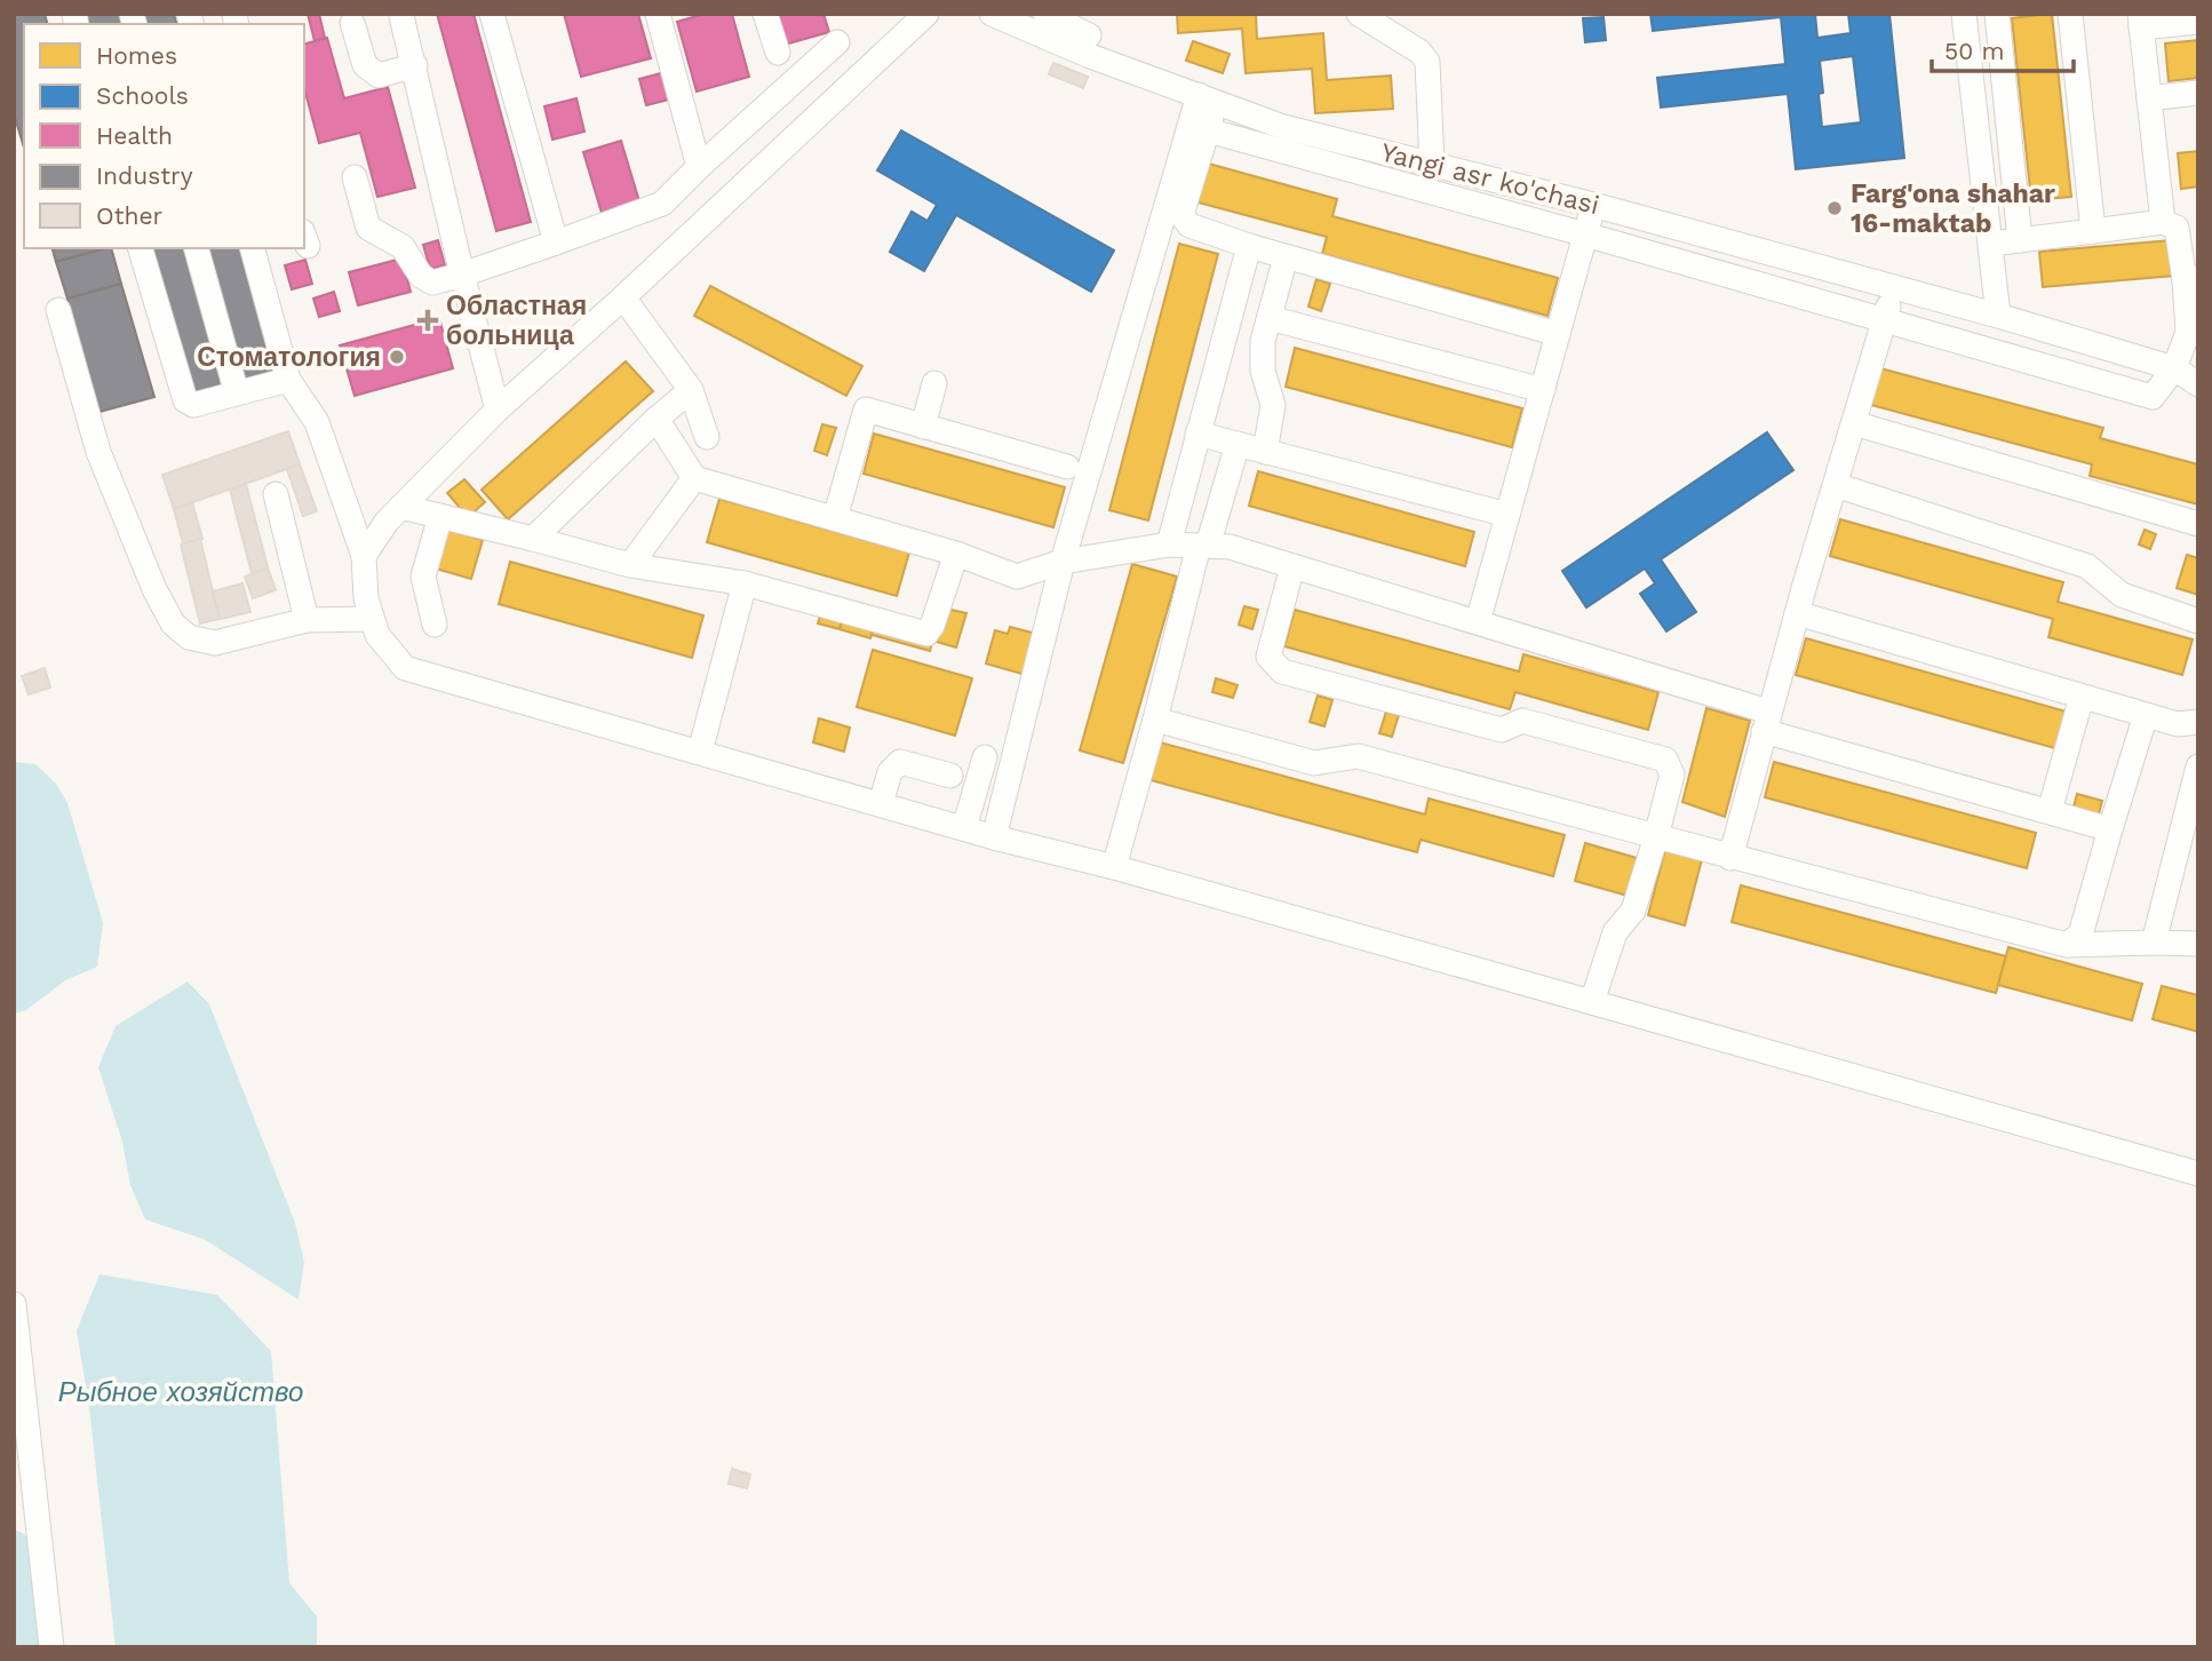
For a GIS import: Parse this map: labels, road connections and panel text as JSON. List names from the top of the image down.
{
  "streets": {
    "street": ["Yangi asr ko'chasi"]
  },
  "water": ["Рыбное хозяйство"],
  "places": {
    "other": ["Farg'ona shahar 16-maktab", "Стоматология"],
    "health": ["Областная больница"]
  },
  "legend": [
    "Homes",
    "Schools",
    "Health",
    "Industry",
    "Other"
  ],
  "scale_bar": "50 m"
}
